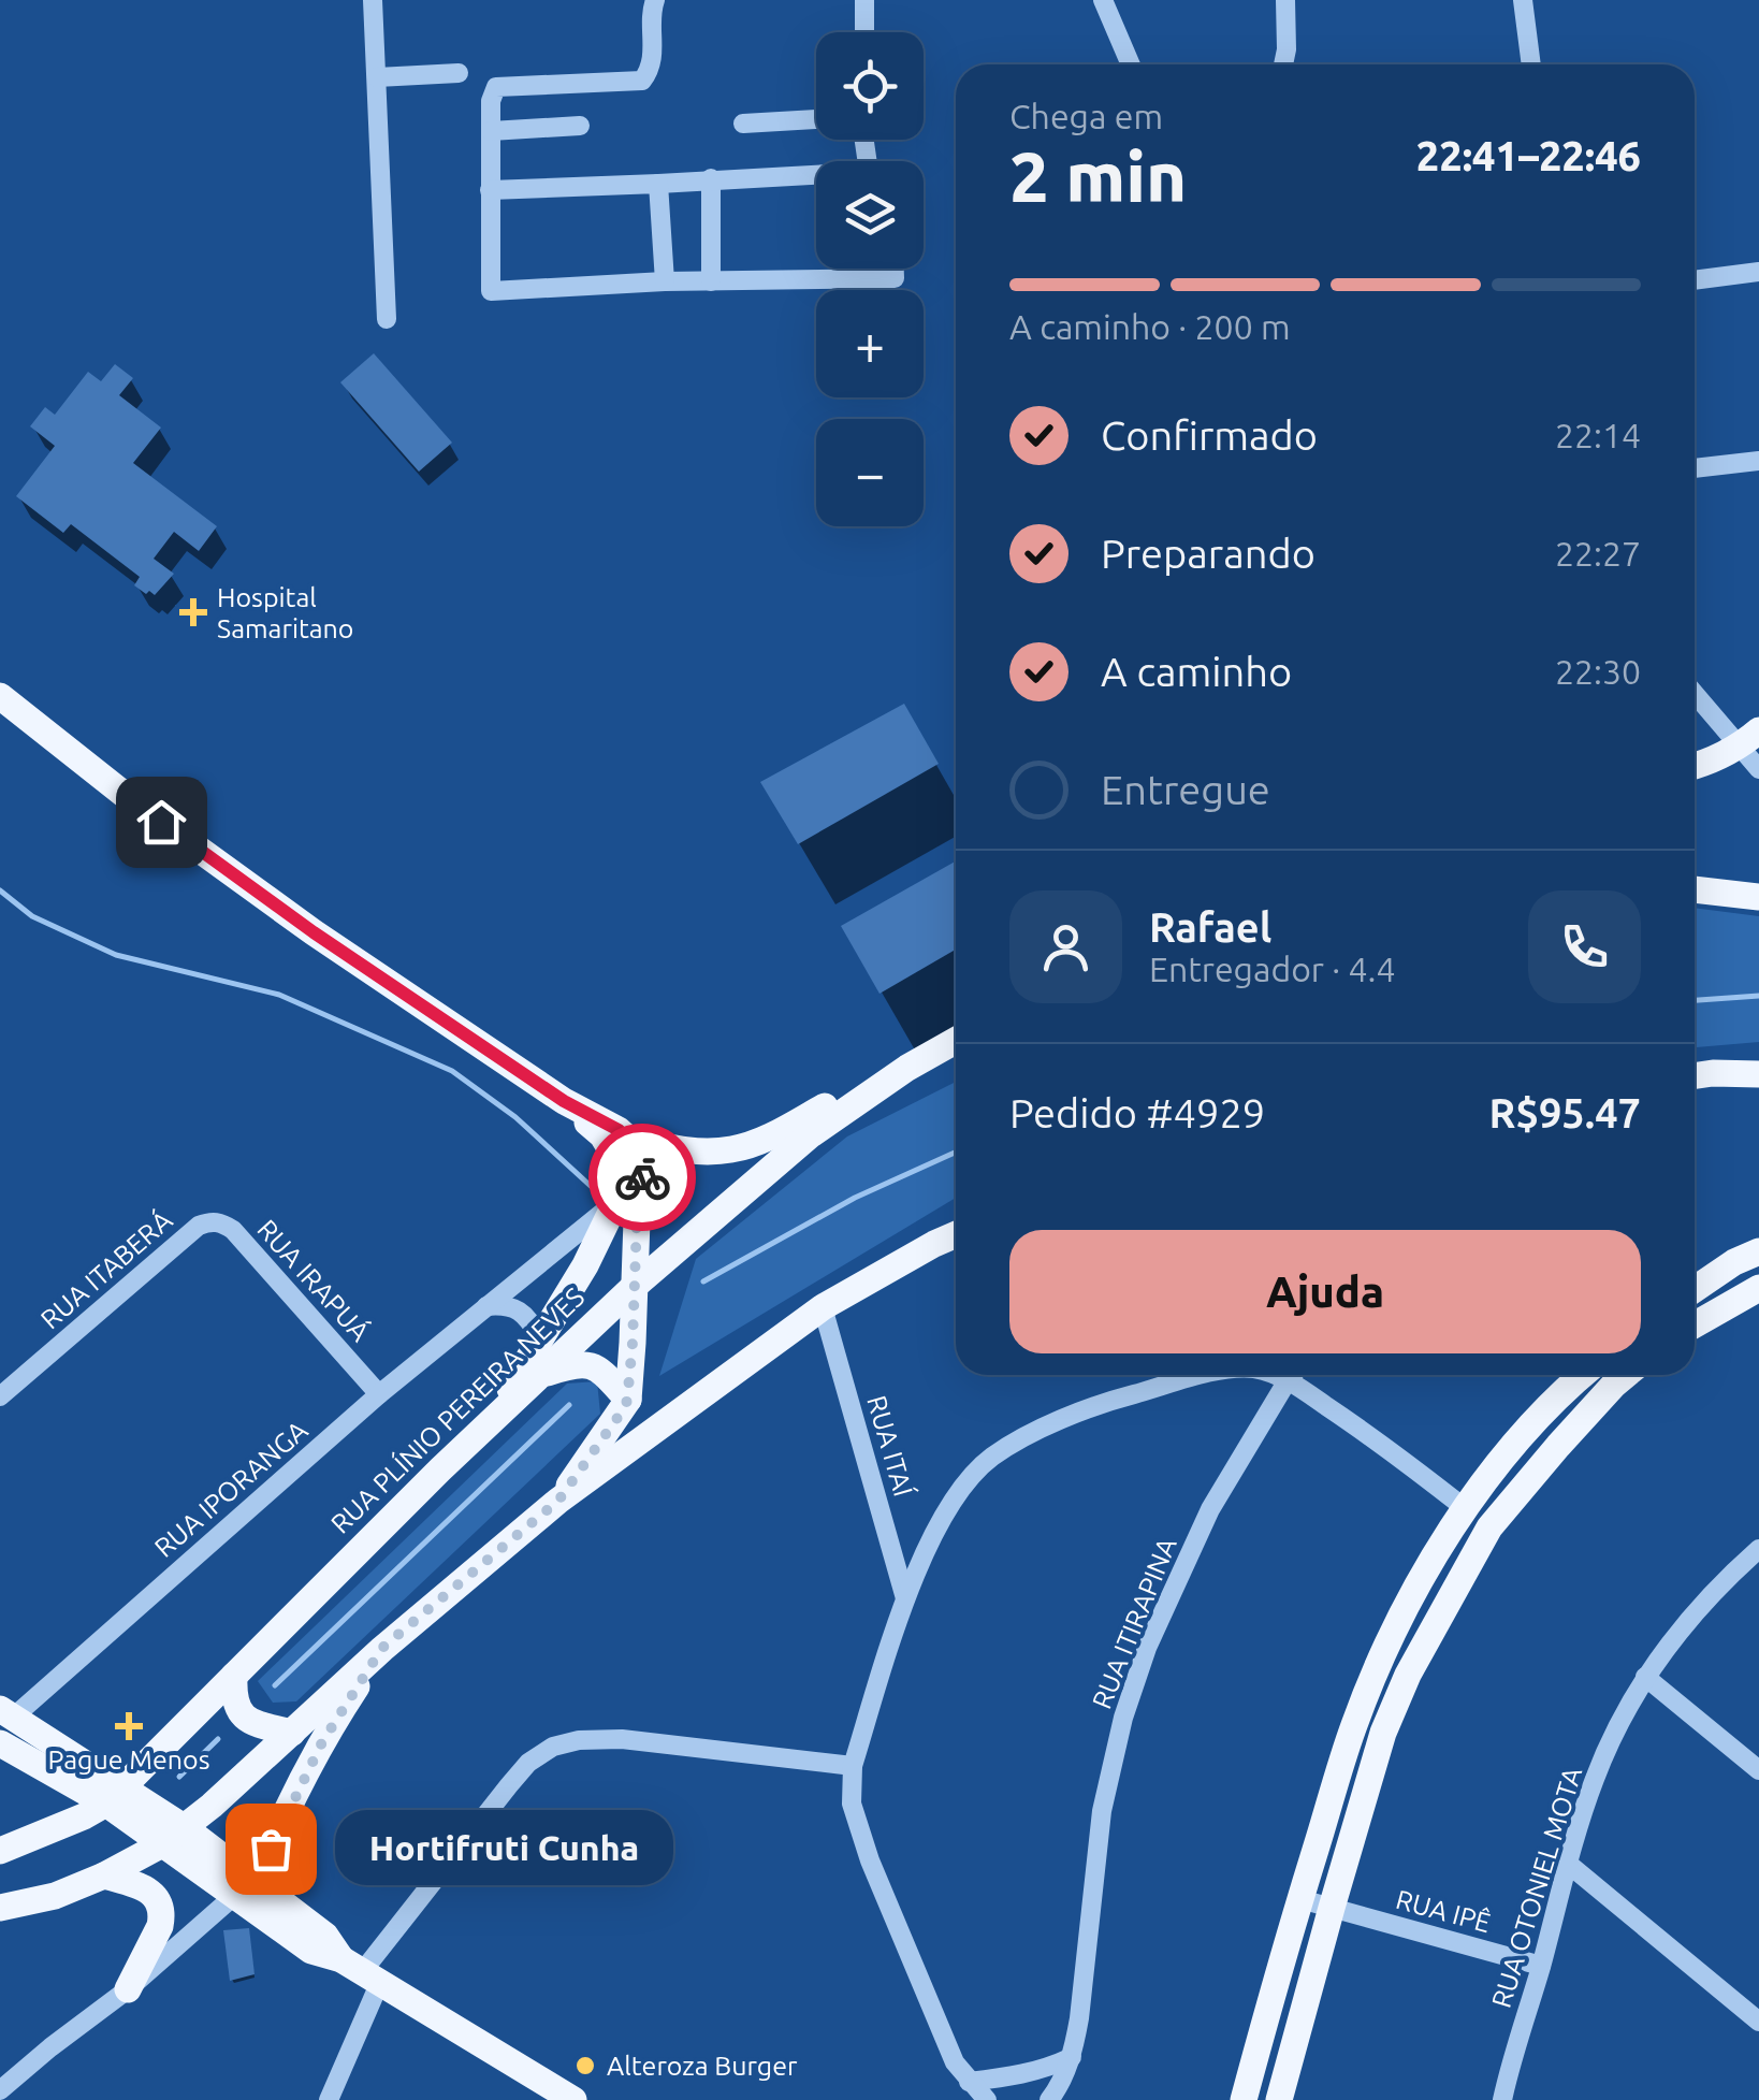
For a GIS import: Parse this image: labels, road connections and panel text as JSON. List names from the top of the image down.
{
  "streets": {
    "main road": ["RUA PLÍNIO PEREIRA NEVES"],
    "street": [
      "RUA ITABERÁ",
      "RUA IRAPUÁ",
      "RUA ITAÍ",
      "RUA IPORANGA",
      "RUA ITIRAPINA",
      "RUA OTONIEL MOTA",
      "RUA IPÊ"
    ]
  },
  "crossings": [
    ["RUA ITABERÁ", "RUA IRAPUÁ"],
    ["RUA IRAPUÁ", "RUA IPORANGA"],
    ["RUA OTONIEL MOTA", "RUA IPÊ"]
  ],
  "places": {
    "health": ["Hospital Samaritano", "Pague Menos"],
    "other": ["Hortifruti Cunha", "Alteroza Burger"]
  },
  "page": {
    "map_buttons": ["+", "−"],
    "heading": ["2 min", "Chega em", "22:41–22:46"],
    "panel": [
      "Rafael",
      "Entregador · 4.4",
      "Pedido #4929",
      "R$95.47"
    ],
    "bar": "A caminho · 200 m",
    "list": [
      ["Confirmado", "22:14"],
      ["Preparando", "22:27"],
      ["A caminho", "22:30"],
      "Entregue"
    ],
    "buttons": "Ajuda",
    "bubble": "Hortifruti Cunha"
  }
}
